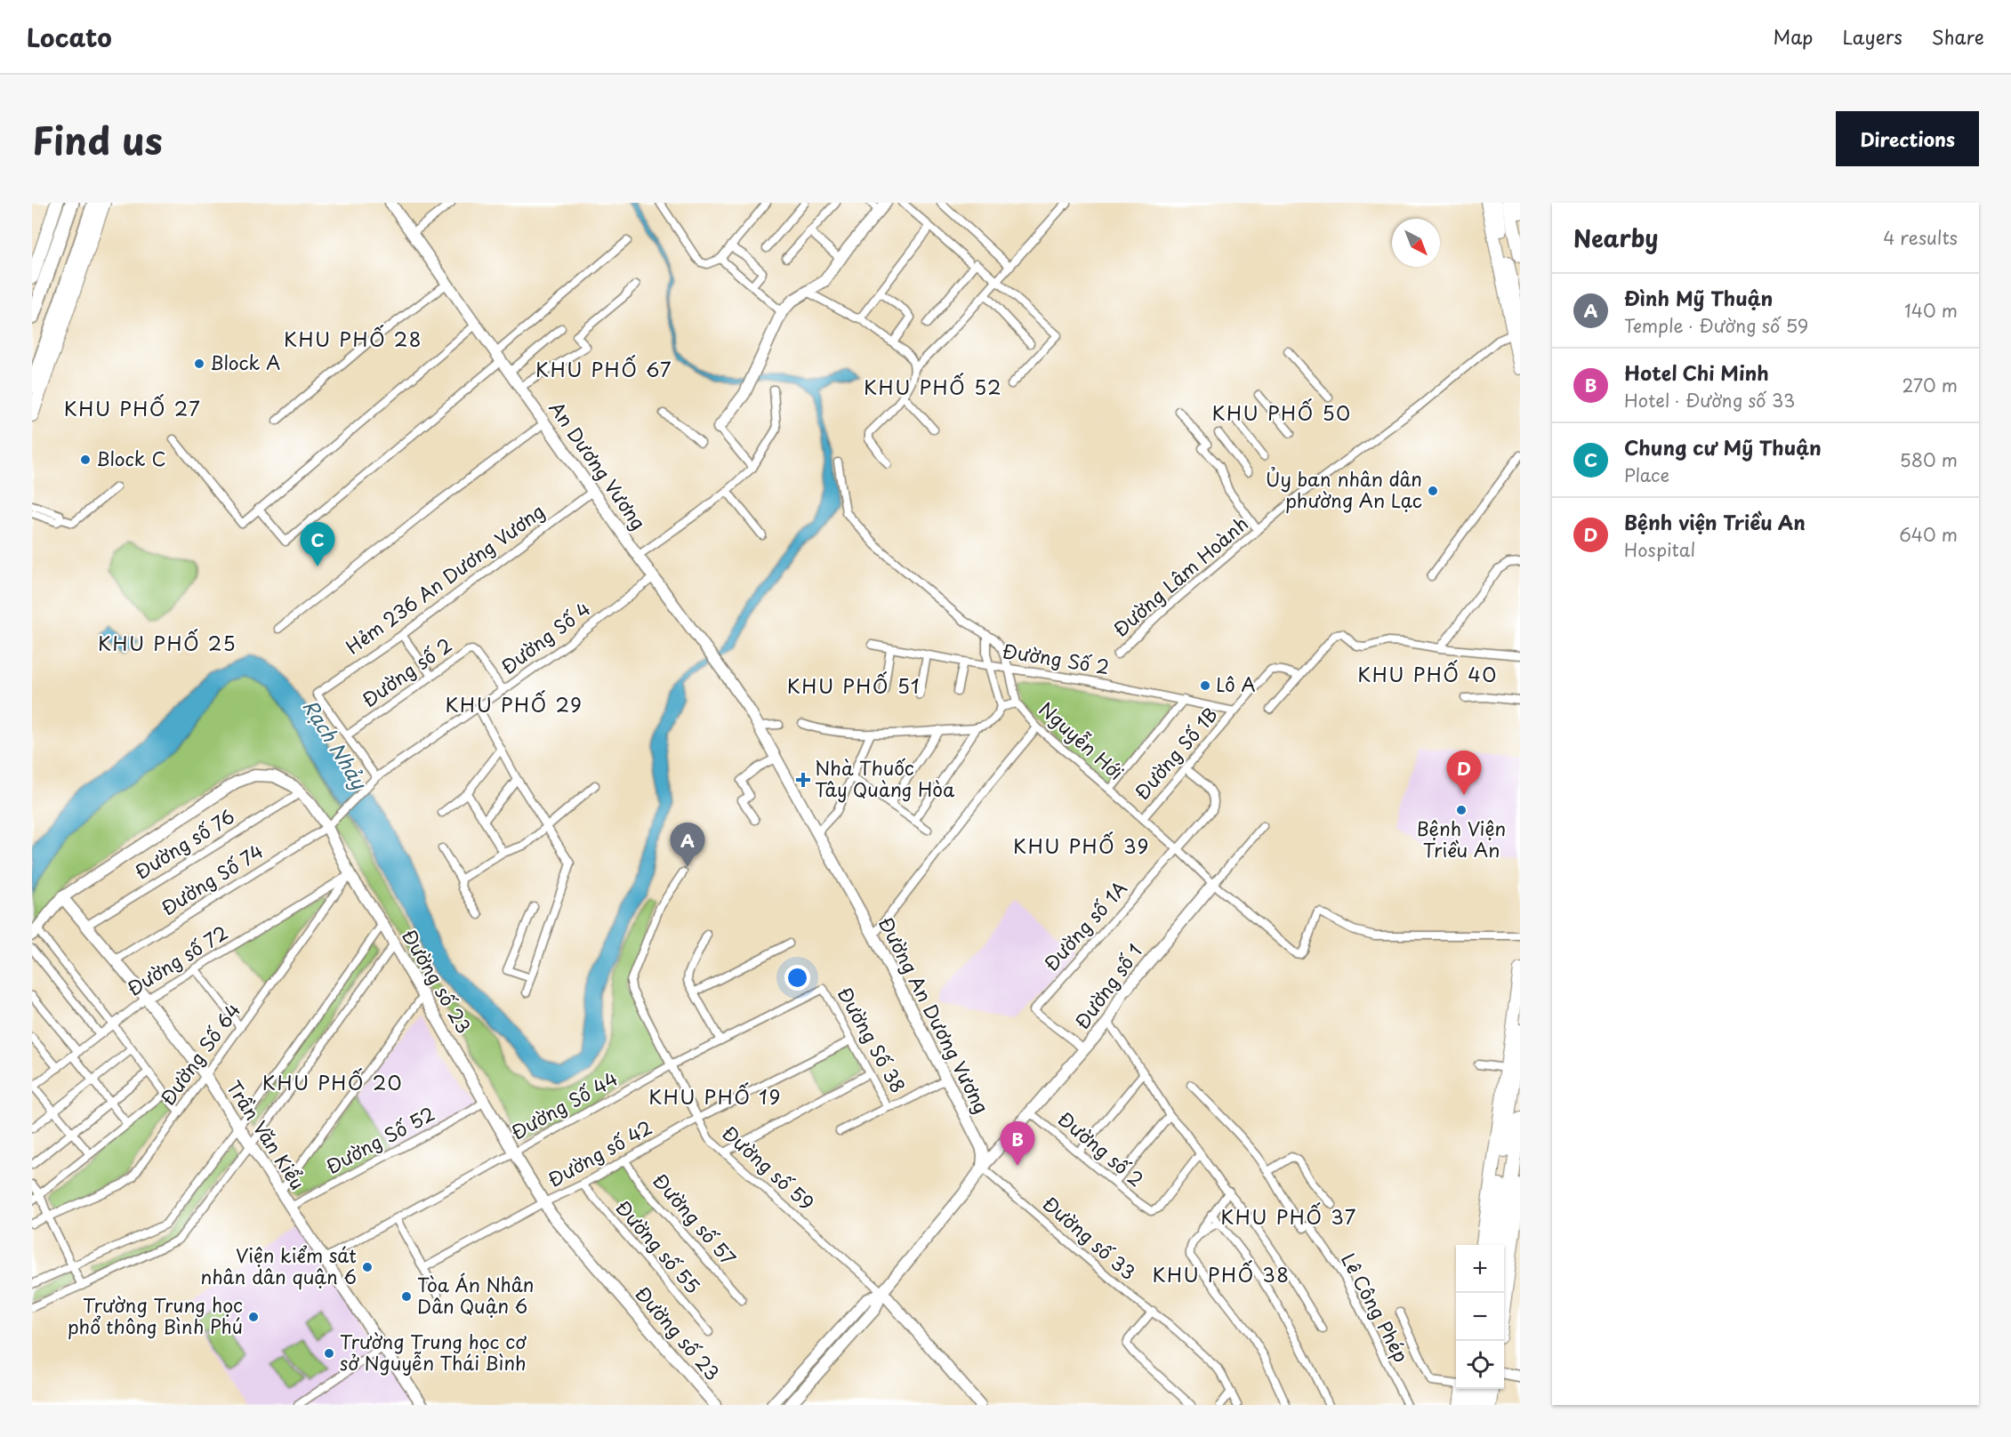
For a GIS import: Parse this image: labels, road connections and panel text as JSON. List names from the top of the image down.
{
  "streets": {
    "street": [
      "An Dương Vương",
      "Đường Lâm Hoành",
      "Hẻm 236 An Dương Vương",
      "Đường Số 4",
      "Đường Số 2",
      "Đường số 2",
      "Nguyễn Hới",
      "Đường Số 1B",
      "Đường số 76",
      "Đường Số 74",
      "Đường số 1A",
      "Đường số 72",
      "Đường số 23",
      "Đường số 1",
      "Đường An Dương Vương",
      "Đường Số 38",
      "Đường Số 64",
      "Đường Số 44",
      "Trần Văn Kiểu",
      "Đường Số 52",
      "Đường số 42",
      "Đường số 59",
      "Đường số 57",
      "Đường số 33",
      "Đường số 55",
      "Lê Công Phép"
    ]
  },
  "crossings": [
    ["An Dương Vương", "Hẻm 236 An Dương Vương"],
    ["An Dương Vương", "Đường Số 4"],
    ["An Dương Vương", "Đường An Dương Vương"],
    ["Hẻm 236 An Dương Vương", "Đường số 2"],
    ["Đường Số 4", "Đường số 2"],
    ["Đường Số 4", "Đường Số 74"],
    ["Đường Số 2", "Nguyễn Hới"],
    ["Đường Số 2", "Đường Số 1B"],
    ["Đường số 2", "Đường số 1"],
    ["Nguyễn Hới", "Đường Số 1B"],
    ["Nguyễn Hới", "Đường số 1A"],
    ["Nguyễn Hới", "Đường số 1"],
    ["Đường Số 1B", "Đường số 1A"],
    ["Đường số 76", "Đường số 23"],
    ["Đường số 76", "Trần Văn Kiểu"],
    ["Đường Số 74", "Đường số 23"],
    ["Đường Số 74", "Trần Văn Kiểu"],
    ["Đường số 1A", "Đường số 1"],
    ["Đường số 72", "Đường số 23"],
    ["Đường số 72", "Đường Số 64"],
    ["Đường số 72", "Trần Văn Kiểu"],
    ["Đường số 23", "Đường Số 64"],
    ["Đường số 23", "Đường Số 44"],
    ["Đường số 23", "Trần Văn Kiểu"],
    ["Đường số 23", "Đường Số 52"],
    ["Đường số 23", "Đường số 42"],
    ["Đường số 1", "Đường An Dương Vương"],
    ["Đường số 1", "Đường số 33"],
    ["Đường An Dương Vương", "Đường Số 38"],
    ["Đường An Dương Vương", "Đường số 33"],
    ["Đường Số 38", "Đường Số 44"],
    ["Đường Số 38", "Đường số 42"],
    ["Đường Số 64", "Trần Văn Kiểu"],
    ["Đường Số 44", "Trần Văn Kiểu"],
    ["Đường Số 44", "Đường số 59"],
    ["Trần Văn Kiểu", "Đường Số 52"],
    ["Đường số 42", "Đường số 59"],
    ["Đường số 42", "Đường số 57"],
    ["Đường số 42", "Đường số 55"]
  ],
  "districts": [
    "KHU PHỐ 28",
    "KHU PHỐ 67",
    "KHU PHỐ 52",
    "KHU PHỐ 27",
    "KHU PHỐ 50",
    "KHU PHỐ 25",
    "KHU PHỐ 40",
    "KHU PHỐ 51",
    "KHU PHỐ 29",
    "KHU PHỐ 39",
    "KHU PHỐ 20",
    "KHU PHỐ 19",
    "KHU PHỐ 37",
    "KHU PHỐ 38"
  ],
  "water": ["Rạch Nhảy"],
  "places": {
    "other": [
      "Block A",
      "Block C",
      "Ủy ban nhân dân phường An Lạc",
      "Lô A",
      "Bệnh Viện Triều An",
      "Viện kiểm sát nhân dân quận 6",
      "Tòa Án Nhân Dân Quận 6",
      "Trường Trung học phổ thông Bình Phú",
      "Trường Trung học cơ sở Nguyễn Thái Bình"
    ],
    "health": ["Nhà Thuốc Tây Quàng Hòa"]
  },
  "north": "bottom right",
  "page": {
    "header": "Locato",
    "nav": ["Map", "Layers", "Share"],
    "title": "Find us",
    "buttons": "Directions",
    "heading": ["Nearby", "4 results"],
    "list": [
      {
        "mark": "A",
        "name": "Đình Mỹ Thuận",
        "note": "Temple · Đường số 59",
        "value": "140 m"
      },
      {
        "mark": "B",
        "name": "Hotel Chi Minh",
        "note": "Hotel · Đường số 33",
        "value": "270 m"
      },
      {
        "mark": "C",
        "name": "Chung cư Mỹ Thuận",
        "note": "Place",
        "value": "580 m"
      },
      {
        "mark": "D",
        "name": "Bệnh viện Triều An",
        "note": "Hospital",
        "value": "640 m"
      }
    ],
    "pins": [
      "C",
      "D",
      "A",
      "B"
    ],
    "map_buttons": ["+", "−"]
  }
}
